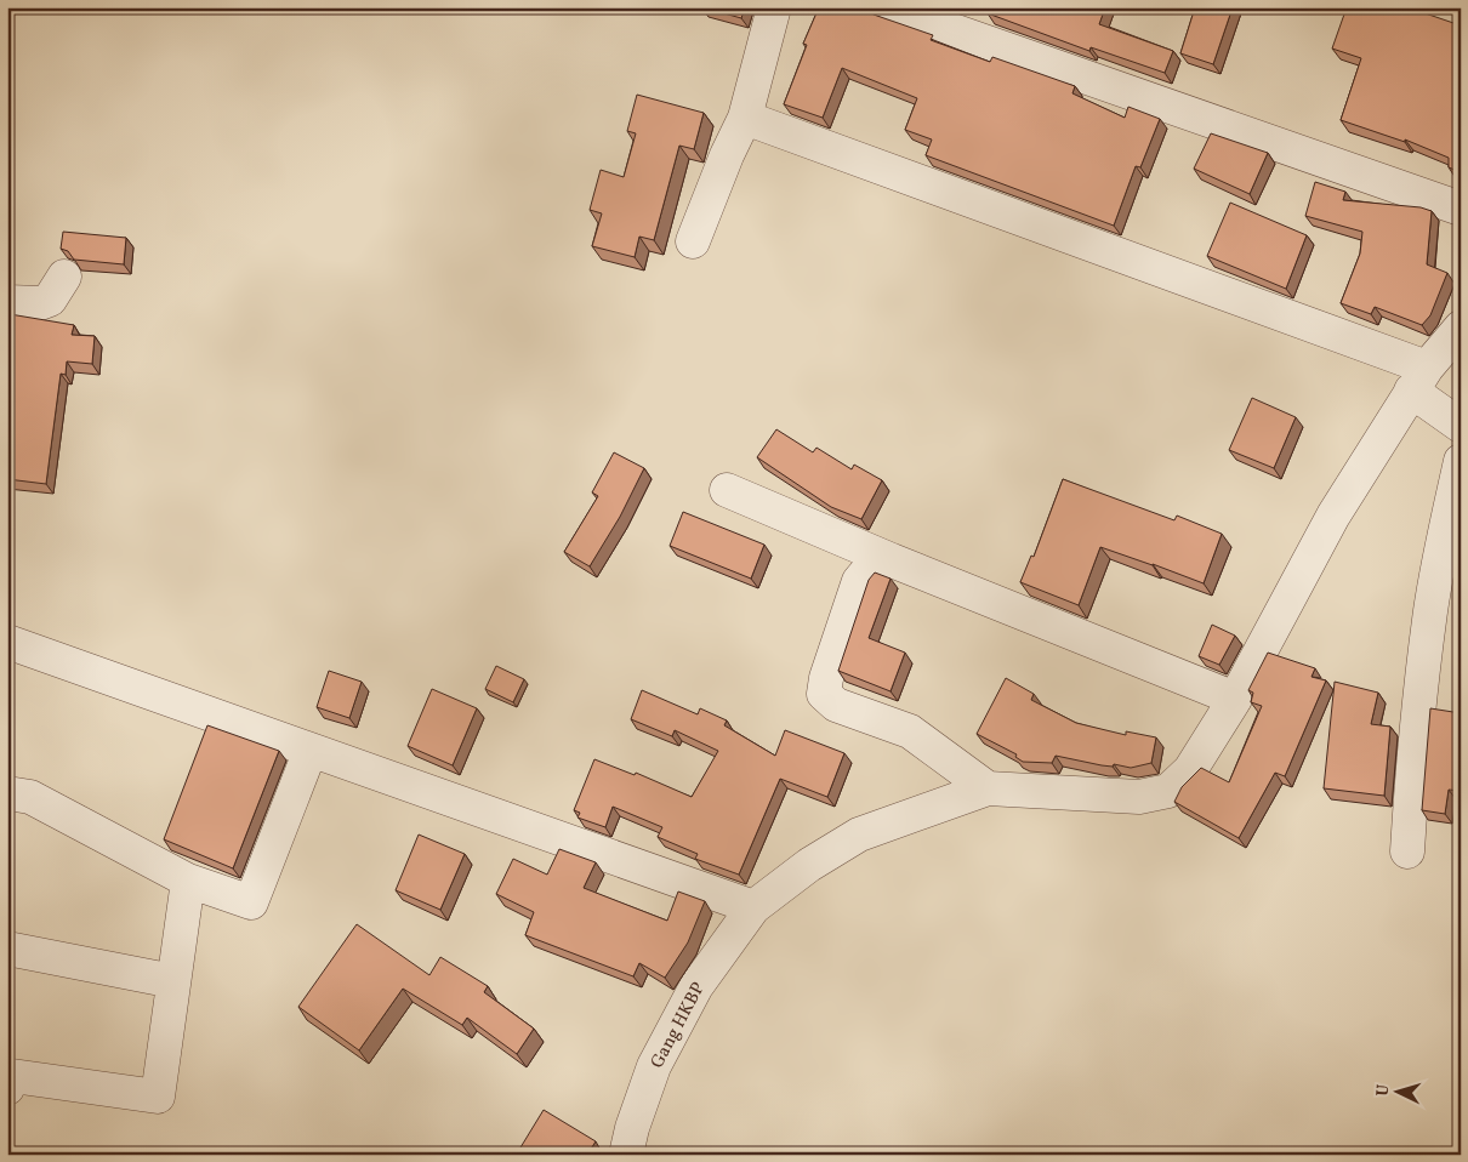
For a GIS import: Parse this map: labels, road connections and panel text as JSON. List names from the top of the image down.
{
  "streets": {
    "street": ["Gang HKBP"]
  },
  "north": "left"
}
